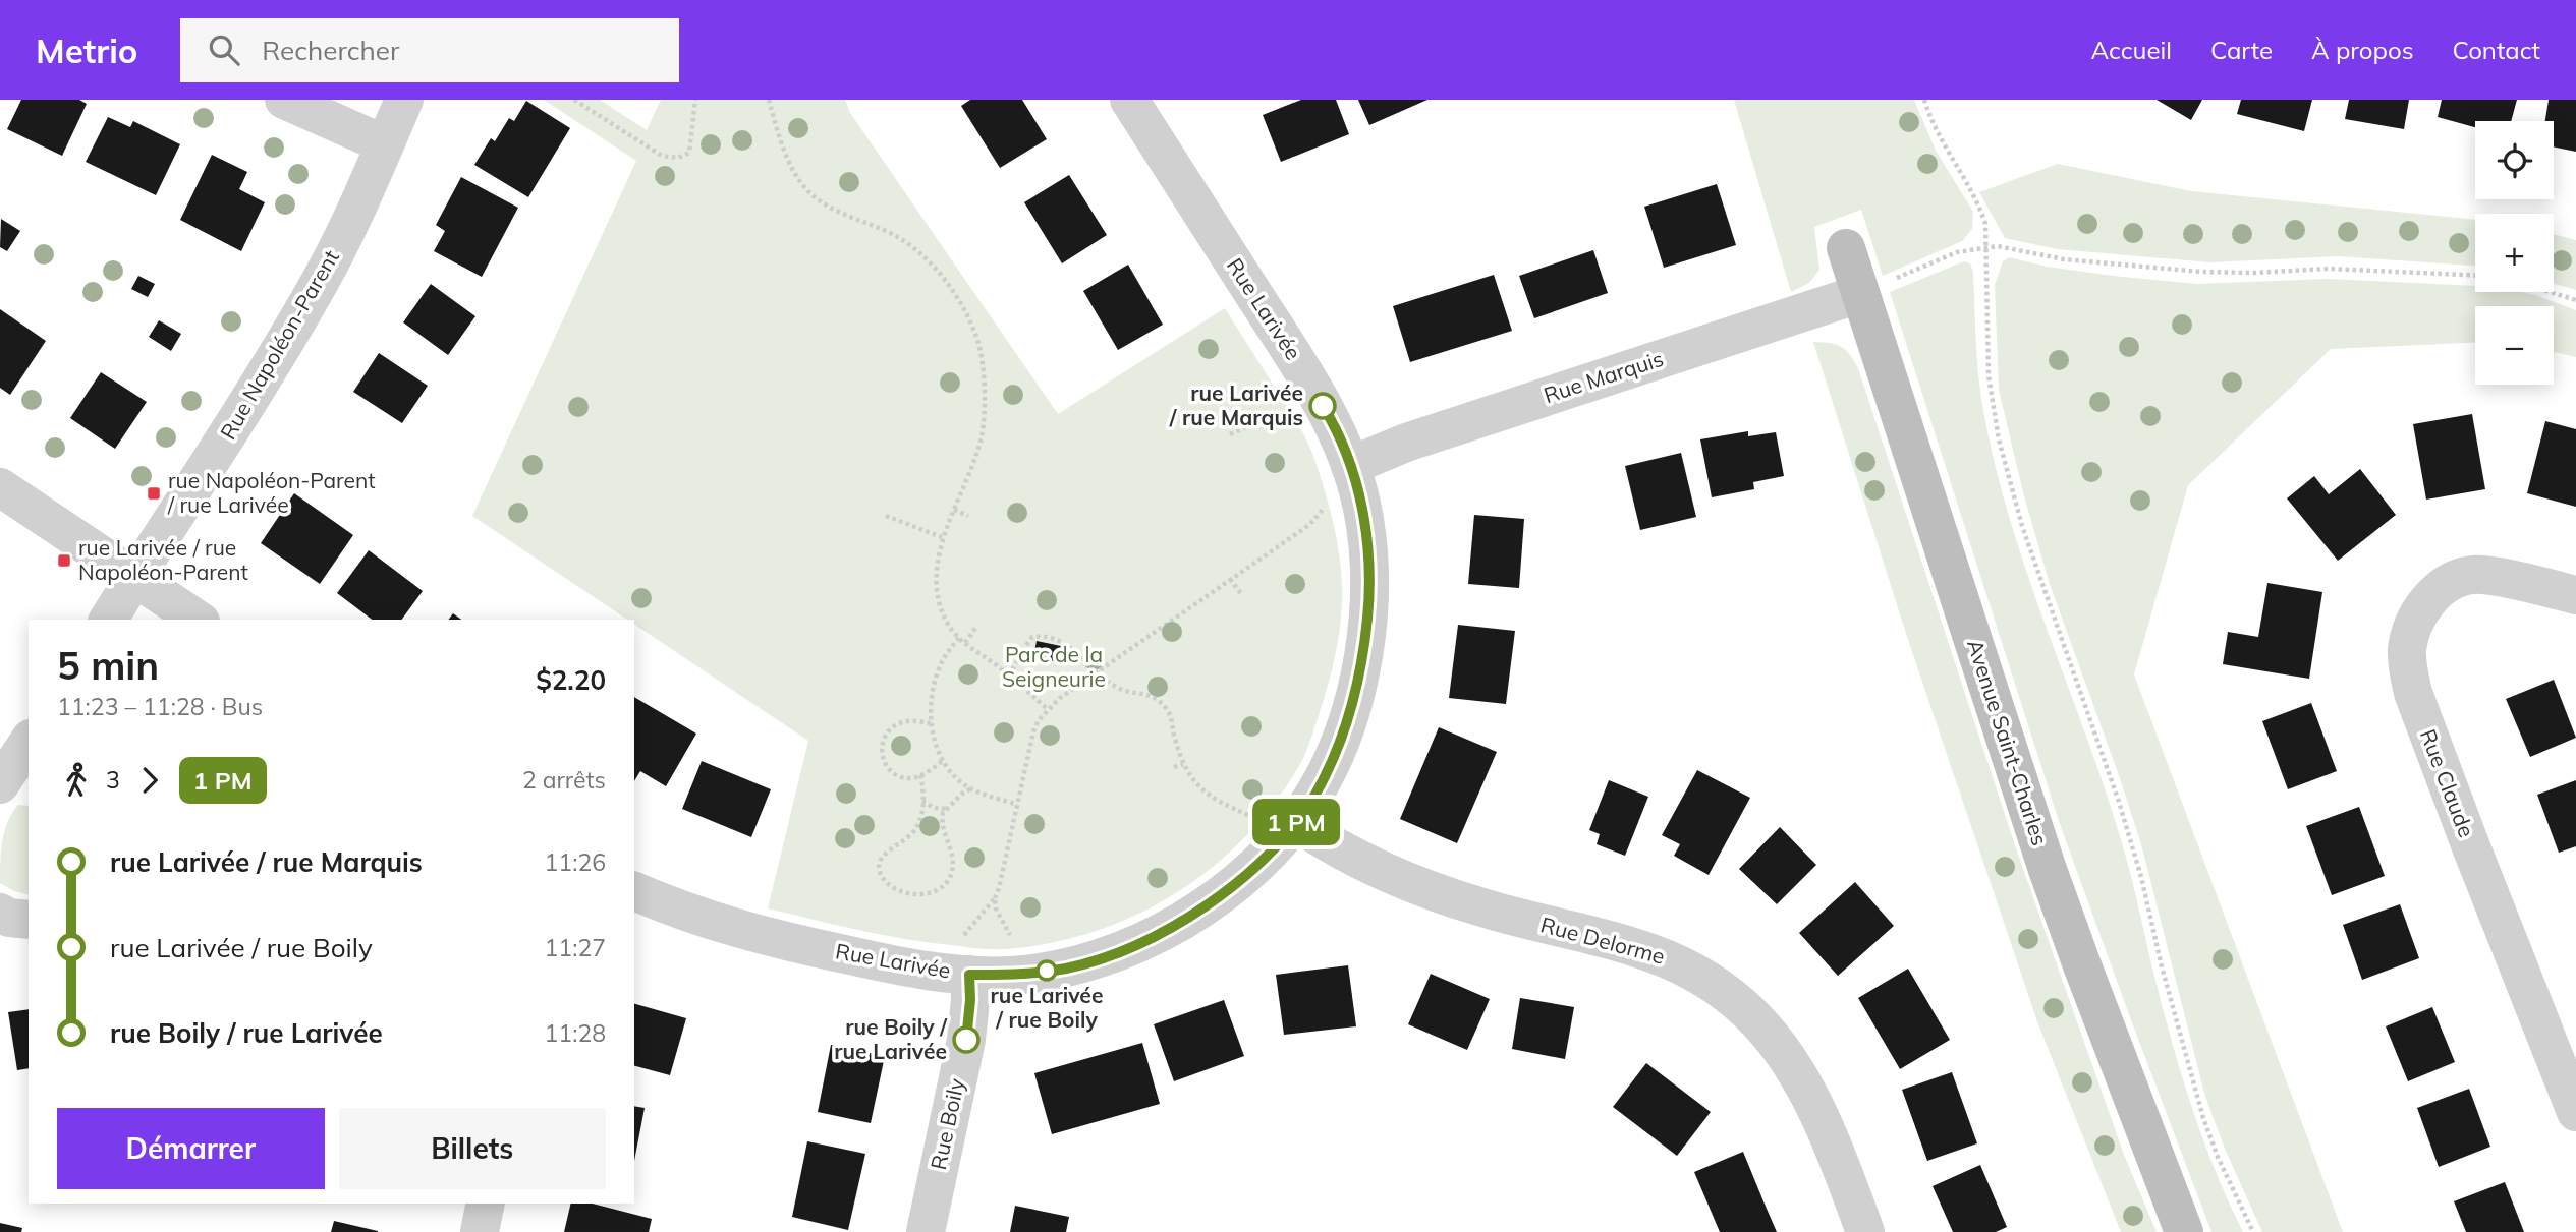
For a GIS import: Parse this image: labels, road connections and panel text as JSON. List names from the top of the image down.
{
  "streets": {
    "street": [
      "Rue Larivée",
      "Rue Napoléon-Parent",
      "Rue Marquis",
      "Avenue Saint-Charles",
      "Rue Claude",
      "Rue Delorme",
      "Rue Boily"
    ]
  },
  "crossings": [
    ["Rue Larivée", "Rue Marquis"],
    ["Rue Larivée", "Rue Delorme"],
    ["Rue Larivée", "Rue Boily"],
    ["Rue Marquis", "Avenue Saint-Charles"]
  ],
  "parks": ["Parc de la Seigneurie"],
  "places": {
    "other": ["rue Larivée / rue Marquis", "rue Larivée / rue Boily", "rue Boily / rue Larivée"],
    "transit": ["rue Napoléon-Parent / rue Larivée", "rue Larivée / rue Napoléon-Parent"]
  },
  "page": {
    "header": "Metrio",
    "search": "Rechercher",
    "nav": [
      "Accueil",
      "Carte",
      "À propos",
      "Contact"
    ],
    "on_map": "1 PM",
    "map_buttons": ["+", "−"],
    "heading": ["5 min", "11:23 – 11:28 · Bus", "$2.20"],
    "legs": ["3", "1 PM", "2 arrêts"],
    "list": [
      {
        "name": "rue Larivée / rue Marquis",
        "value": "11:26"
      },
      {
        "name": "rue Larivée / rue Boily",
        "value": "11:27"
      },
      {
        "name": "rue Boily / rue Larivée",
        "value": "11:28"
      }
    ],
    "buttons": ["Démarrer", "Billets"]
  }
}
